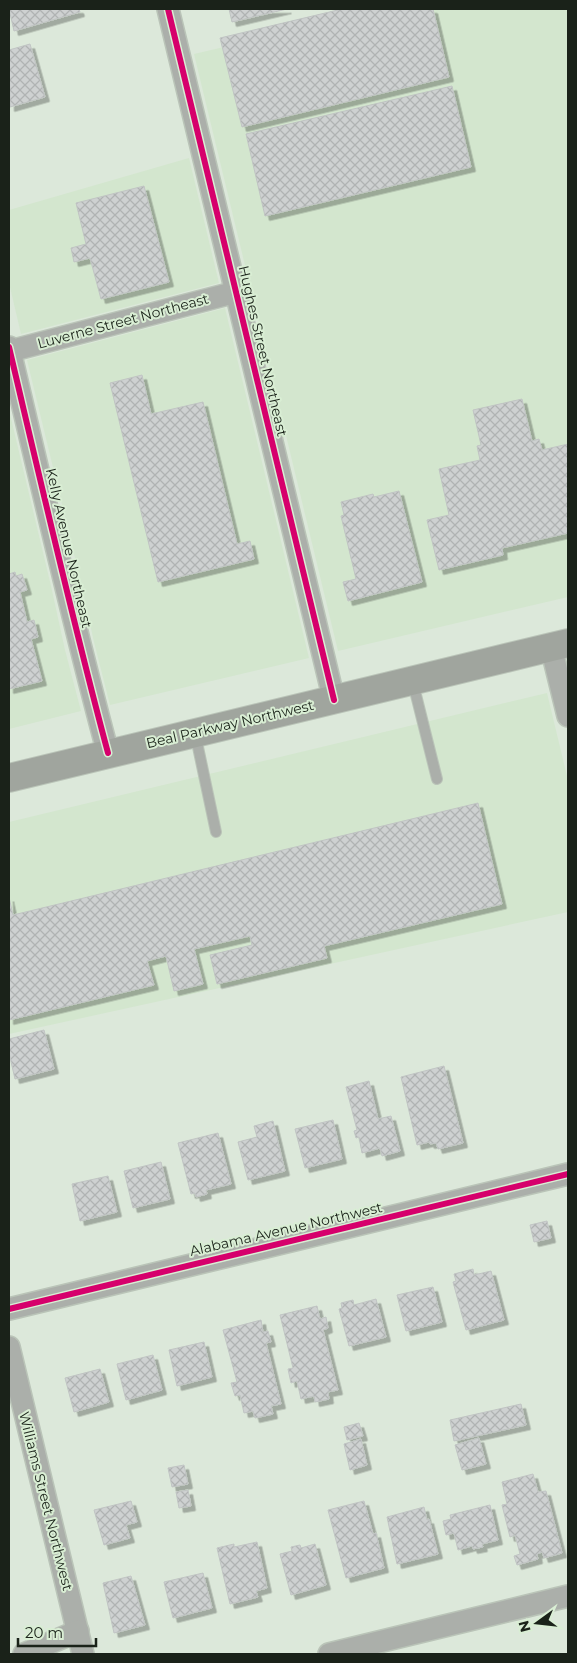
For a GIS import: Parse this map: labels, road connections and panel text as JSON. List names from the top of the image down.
{
  "streets": {
    "main road": ["Beal Parkway Northwest"],
    "street": [
      "Luverne Street Northeast",
      "Hughes Street Northeast",
      "Kelly Avenue Northeast",
      "Alabama Avenue Northwest",
      "Williams Street Northwest"
    ]
  },
  "crossings": [
    ["Luverne Street Northeast", "Hughes Street Northeast"],
    ["Luverne Street Northeast", "Kelly Avenue Northeast"],
    ["Hughes Street Northeast", "Beal Parkway Northwest"],
    ["Kelly Avenue Northeast", "Beal Parkway Northwest"]
  ],
  "scale_bar": "20 m",
  "north": "left"
}
